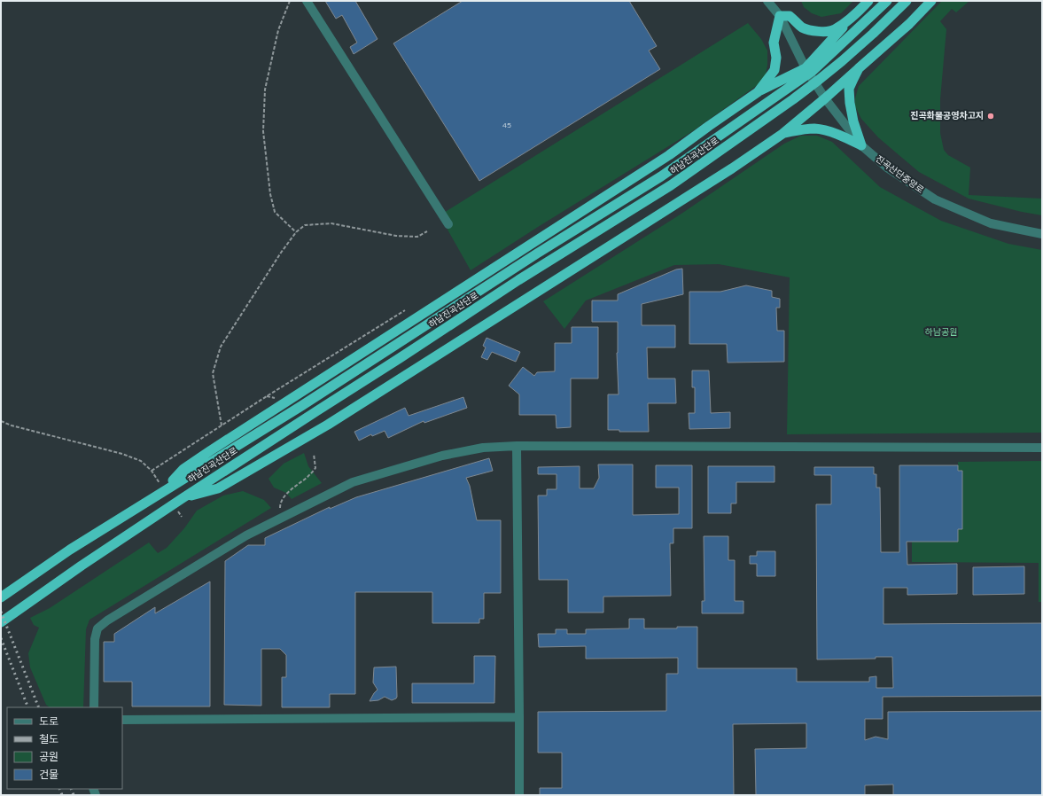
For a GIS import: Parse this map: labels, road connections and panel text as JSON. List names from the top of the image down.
{
  "streets": {
    "highway": ["하남진곡산단로"],
    "street": ["진곡산단중앙로"]
  },
  "parks": ["하남공원"],
  "places": ["진곡화물공영차고지"],
  "house_numbers": ["45"],
  "legend": [
    "도로",
    "철도",
    "공원",
    "건물"
  ]
}
